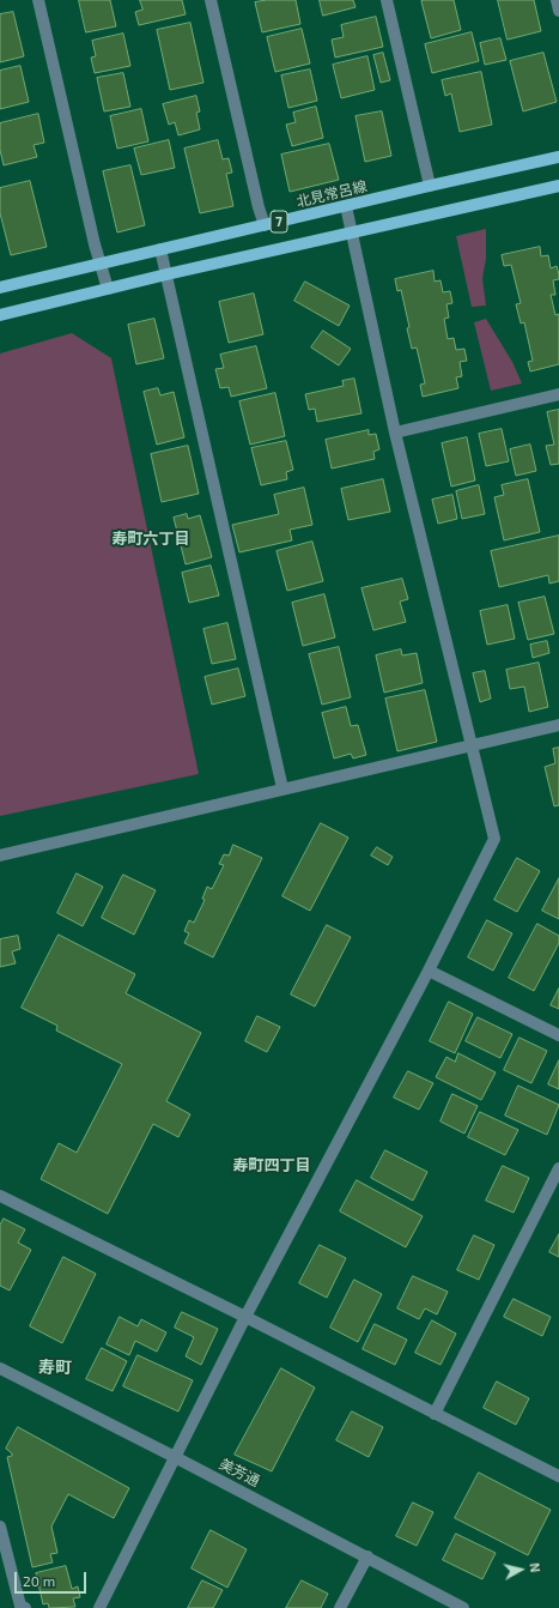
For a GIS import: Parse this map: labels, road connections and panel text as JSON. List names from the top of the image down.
{
  "streets": {
    "main road": ["北見常呂線", "7"],
    "street": ["美芳通"]
  },
  "districts": ["寿町六丁目", "寿町四丁目", "寿町"],
  "scale_bar": "20 m",
  "north": "right"
}
